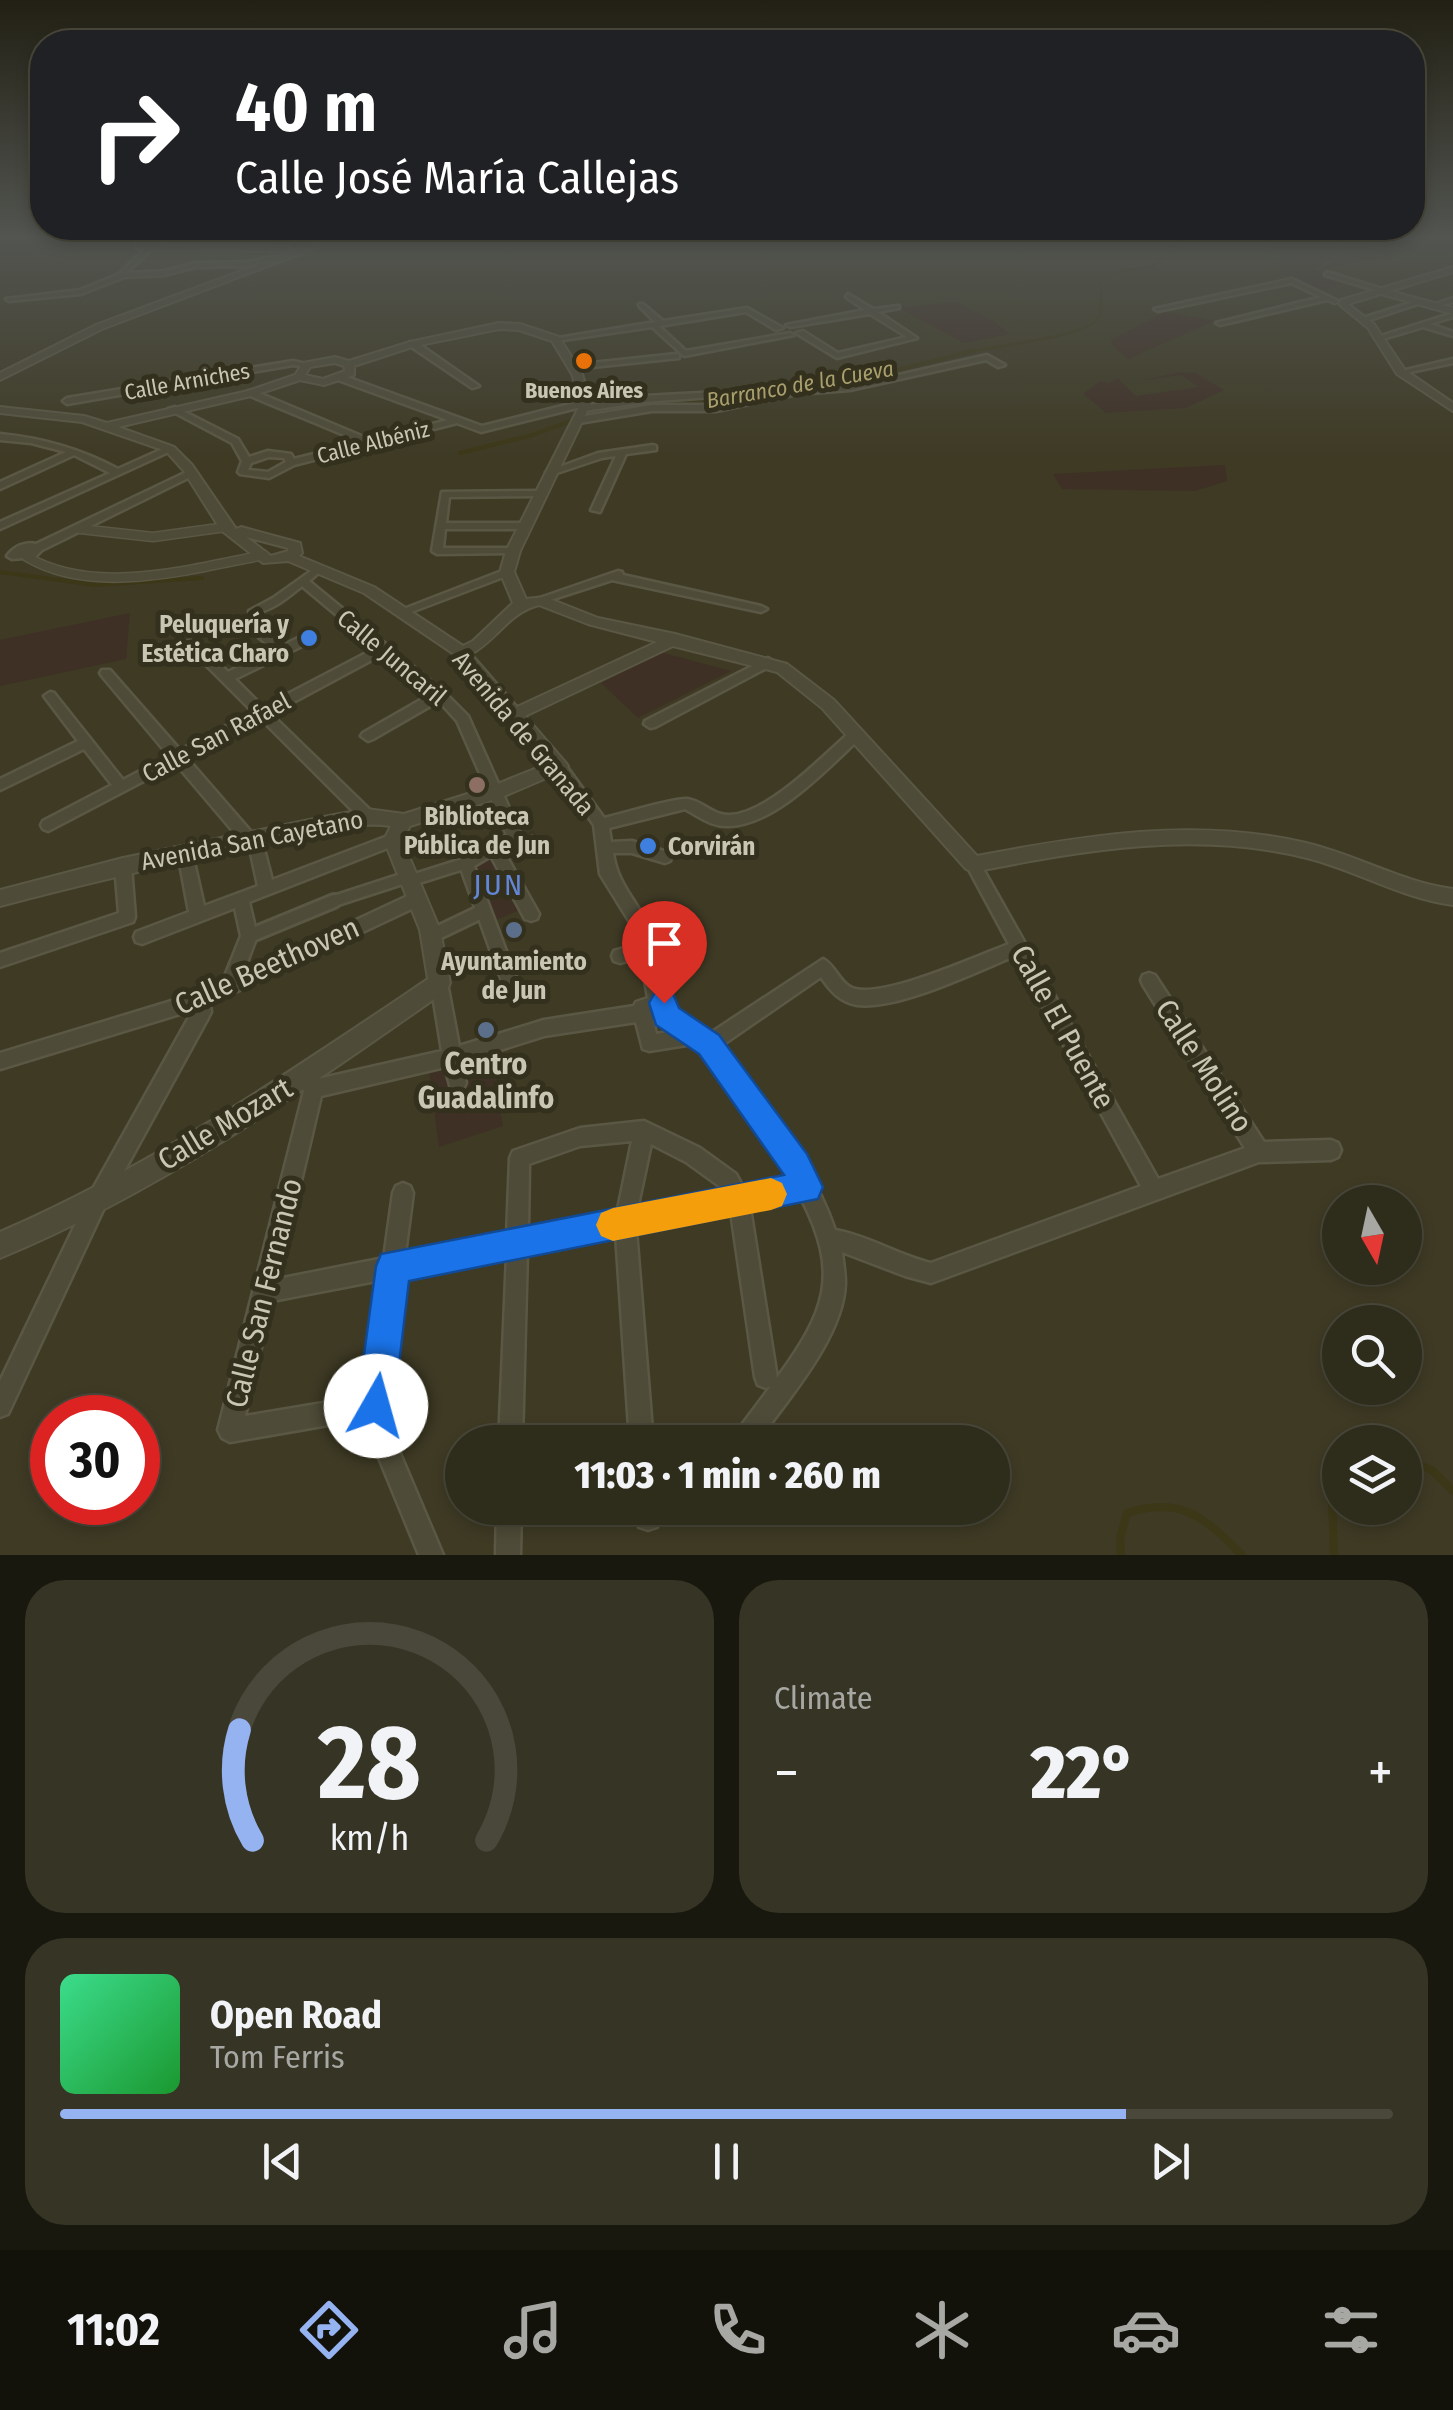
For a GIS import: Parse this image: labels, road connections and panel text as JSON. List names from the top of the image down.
{
  "streets": {
    "street": [
      "Calle Arniches",
      "Calle Albéniz",
      "Calle Juncaril",
      "Avenida de Granada",
      "Calle San Rafael",
      "Avenida San Cayetano",
      "Calle Beethoven",
      "Calle El Puente",
      "Calle Molino",
      "Calle Mozart",
      "Calle San Fernando"
    ]
  },
  "crossings": [
    ["Calle Juncaril", "Calle San Rafael"],
    ["Calle Juncaril", "Avenida San Cayetano"],
    ["Avenida de Granada", "Avenida San Cayetano"],
    ["Calle Mozart", "Calle San Fernando"]
  ],
  "districts": ["JUN"],
  "water": ["Barranco de la Cueva"],
  "places": [
    "Buenos Aires",
    "Peluquería y Estética Charo",
    "Biblioteca Pública de Jun",
    "Corvirán",
    "Ayuntamiento de Jun",
    "Centro Guadalinfo"
  ],
  "north": "bottom",
  "page": {
    "turn": ["40 m", "Calle José María Callejas"],
    "limit": "30",
    "trip": "11:03 · 1 min · 260 m",
    "tile": "Climate",
    "heat": ["−", "22°", "+"],
    "song": ["Open Road", "Tom Ferris"],
    "tabs": "11:02",
    "gauge": ["28", "km/h"]
  }
}
